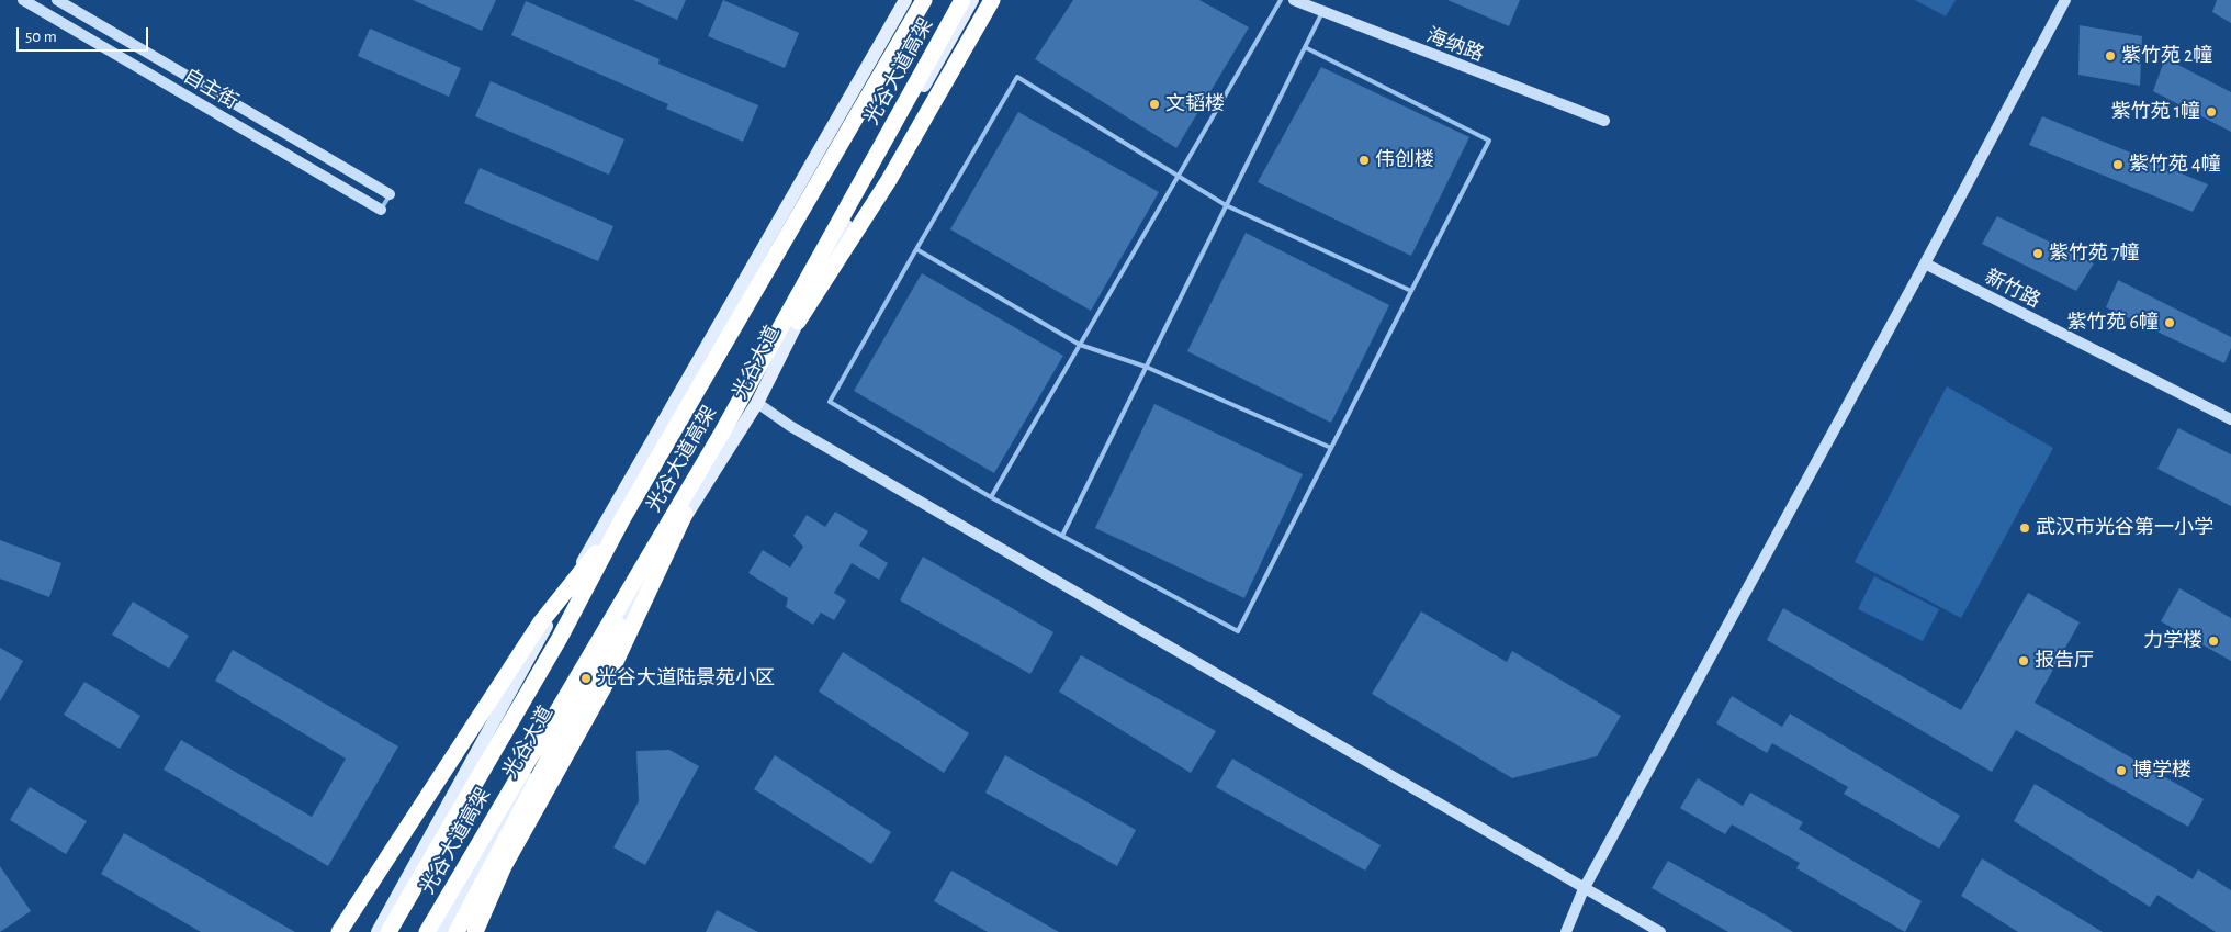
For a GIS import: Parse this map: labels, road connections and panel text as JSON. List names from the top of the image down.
{
  "streets": {
    "highway": ["光谷大道高架"],
    "main road": ["光谷大道"],
    "street": ["海纳路", "自主街", "新竹路"]
  },
  "places": [
    "紫竹苑 2幢",
    "文韬楼",
    "紫竹苑 1幢",
    "伟创楼",
    "紫竹苑 4幢",
    "紫竹苑 7幢",
    "紫竹苑 6幢",
    "武汉市光谷第一小学",
    "力学楼",
    "报告厅",
    "光谷大道陆景苑小区",
    "博学楼"
  ],
  "scale_bar": "50 m"
}
